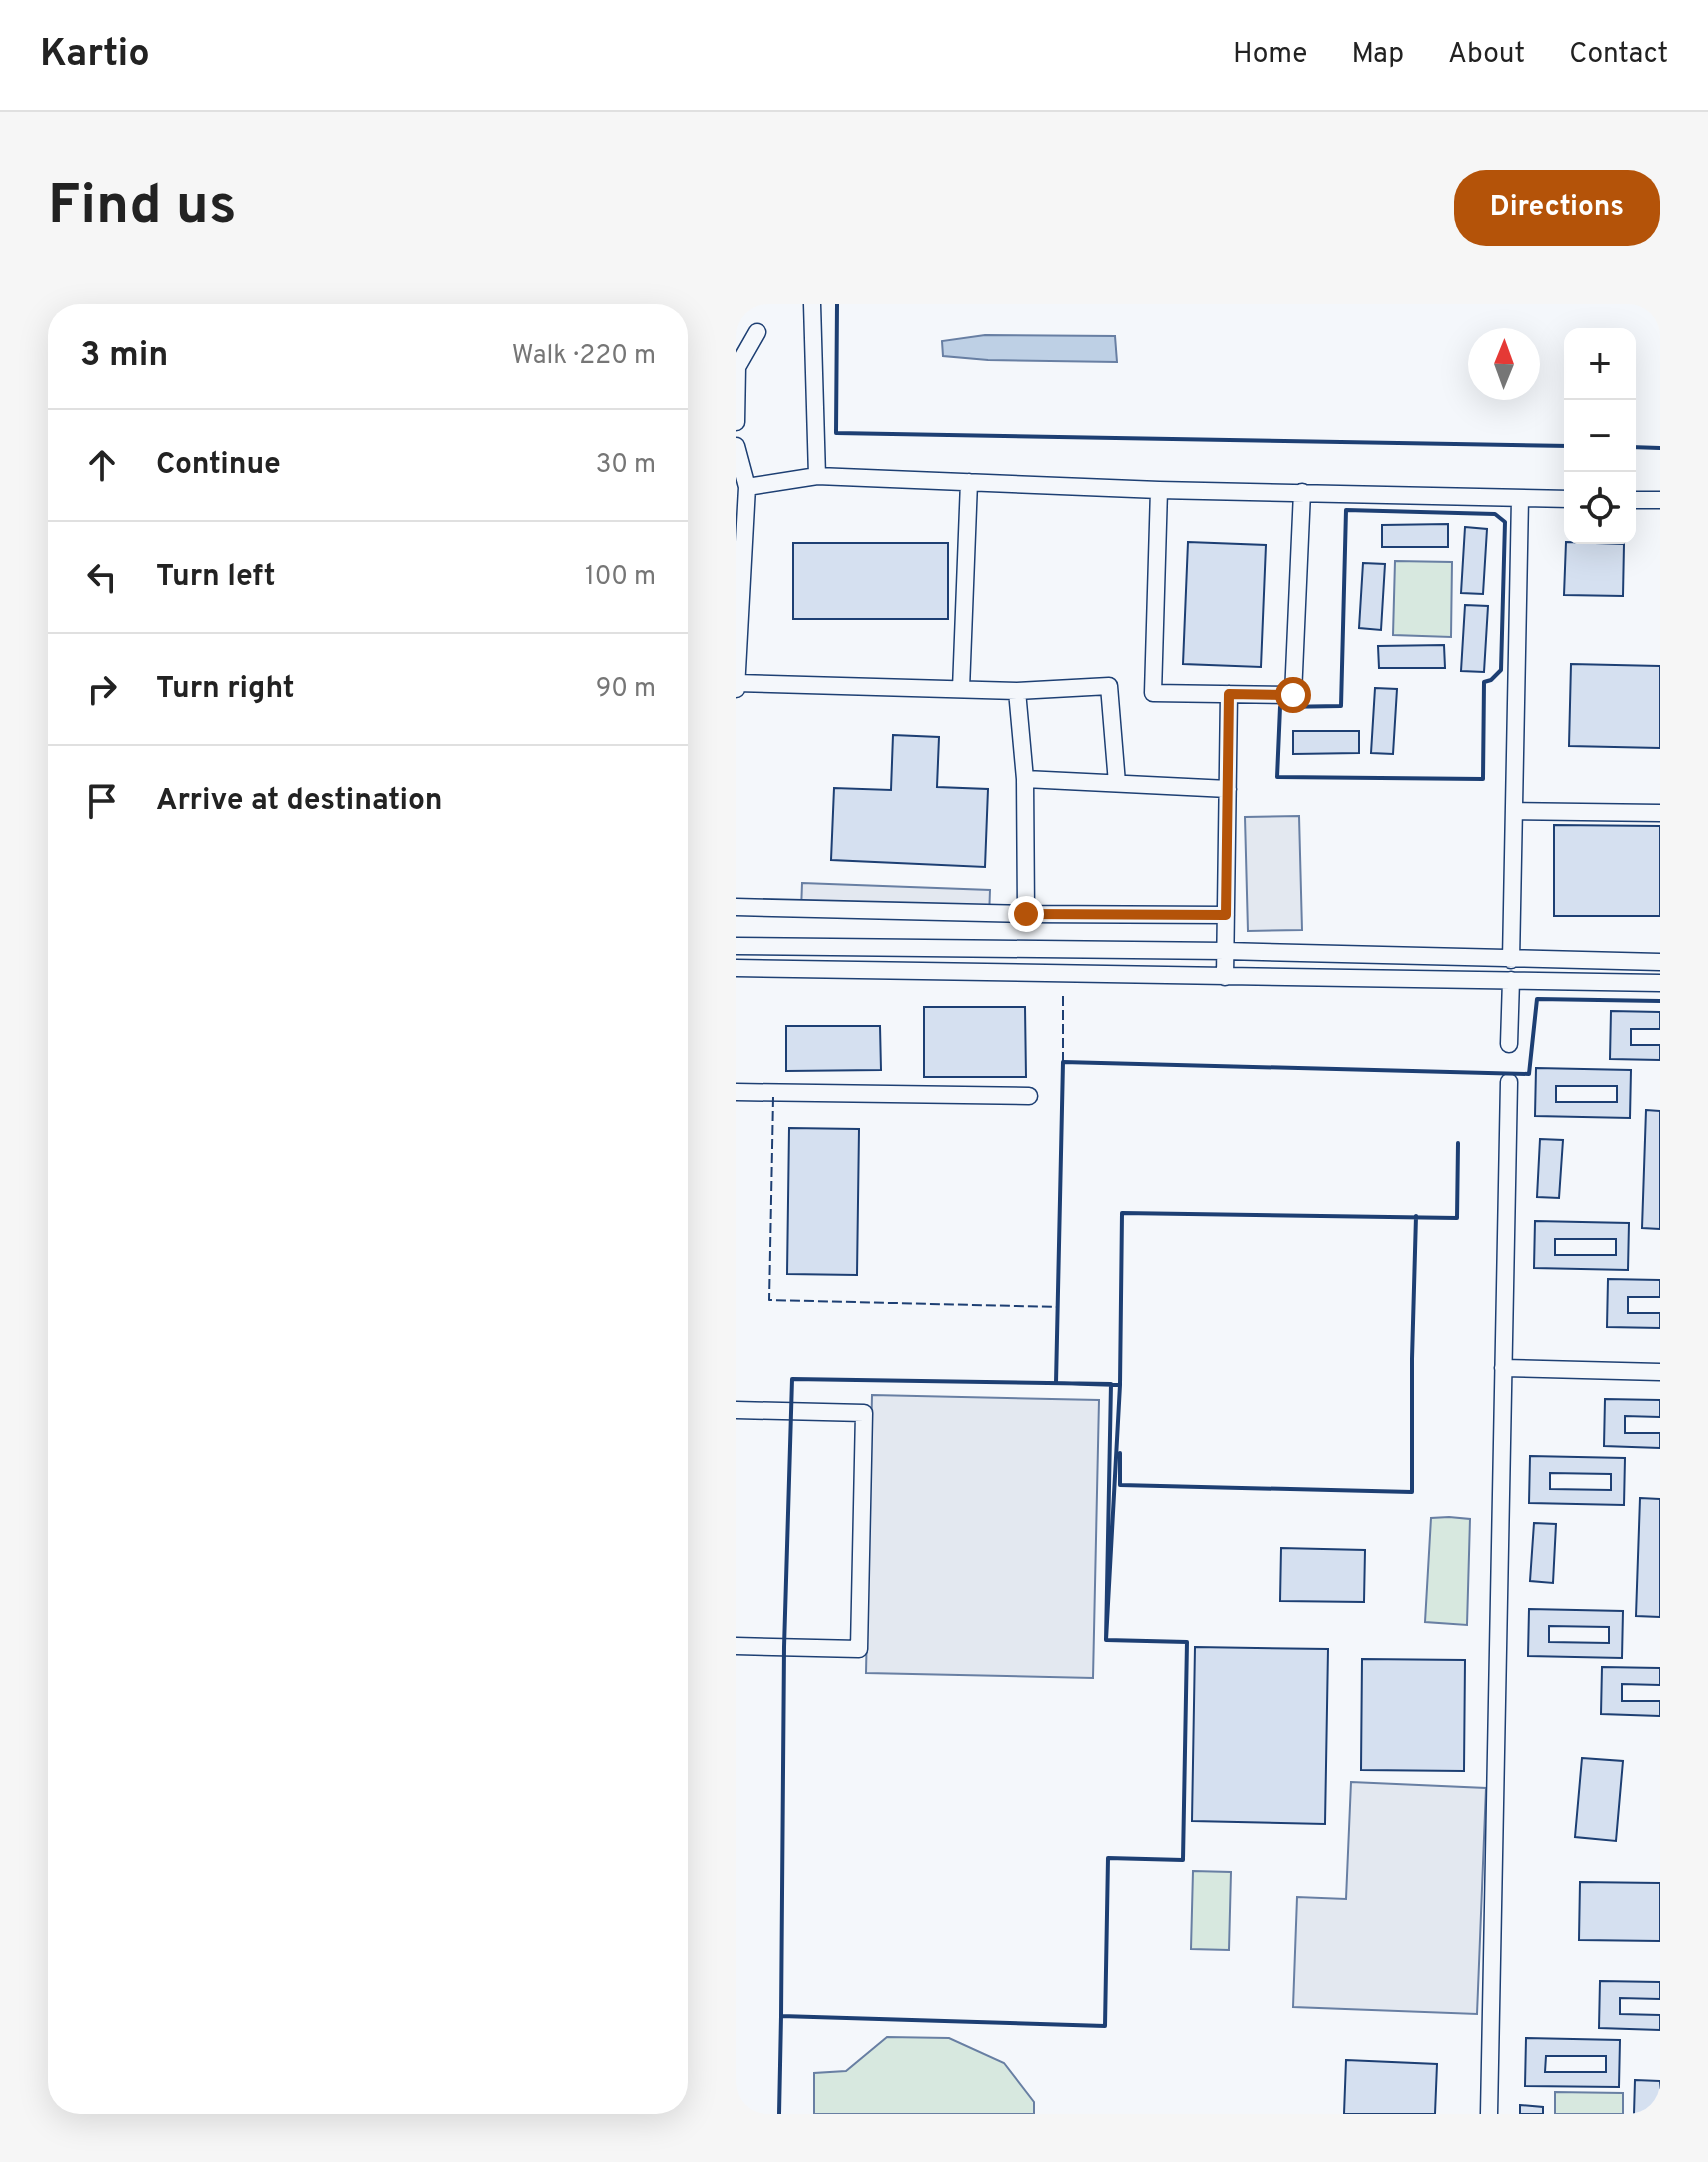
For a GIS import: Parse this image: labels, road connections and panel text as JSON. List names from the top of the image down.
{
  "north": "top",
  "page": {
    "header": "Kartio",
    "nav": [
      "Home",
      "Map",
      "About",
      "Contact"
    ],
    "buttons": "Directions",
    "title": "Find us",
    "heading": ["3 min", "Walk · 220 m"],
    "map_buttons": ["+", "−"],
    "list": [
      ["Continue", "30 m"],
      ["Turn left", "100 m"],
      ["Turn right", "90 m"],
      "Arrive at destination"
    ]
  }
}
